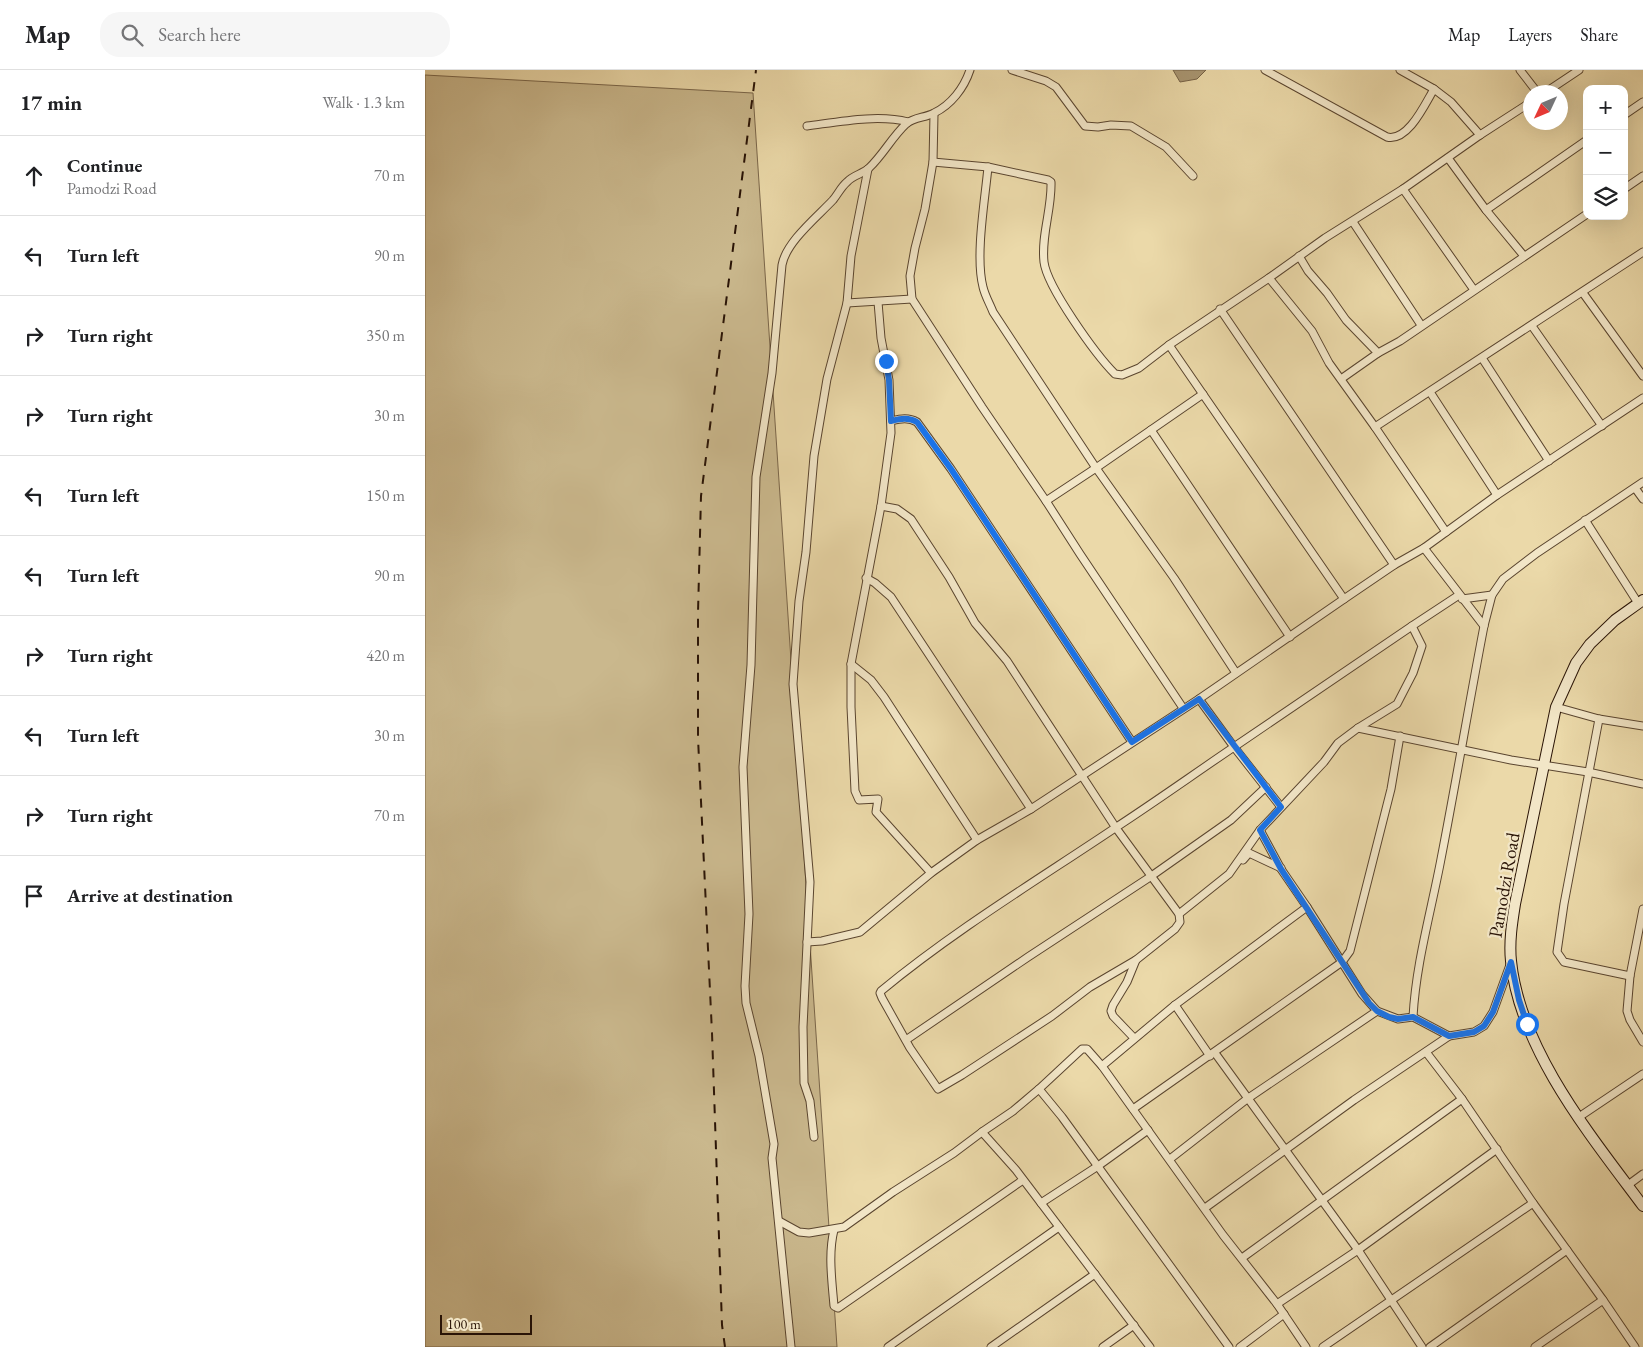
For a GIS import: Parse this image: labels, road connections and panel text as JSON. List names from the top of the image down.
{
  "streets": {
    "street": ["Pamodzi Road"]
  },
  "scale_bar": "100 m",
  "north": "bottom left",
  "page": {
    "header": "Map",
    "search": "Search here",
    "nav": ["Map", "Layers", "Share"],
    "heading": ["17 min", "Walk · 1.3 km"],
    "map_buttons": ["+", "−"],
    "list": [
      ["Continue", "Pamodzi Road", "70 m"],
      ["Turn left", "90 m"],
      ["Turn right", "350 m"],
      ["Turn right", "30 m"],
      ["Turn left", "150 m"],
      ["Turn left", "90 m"],
      ["Turn right", "420 m"],
      ["Turn left", "30 m"],
      ["Turn right", "70 m"],
      "Arrive at destination"
    ],
    "scale": "100 m"
  }
}
